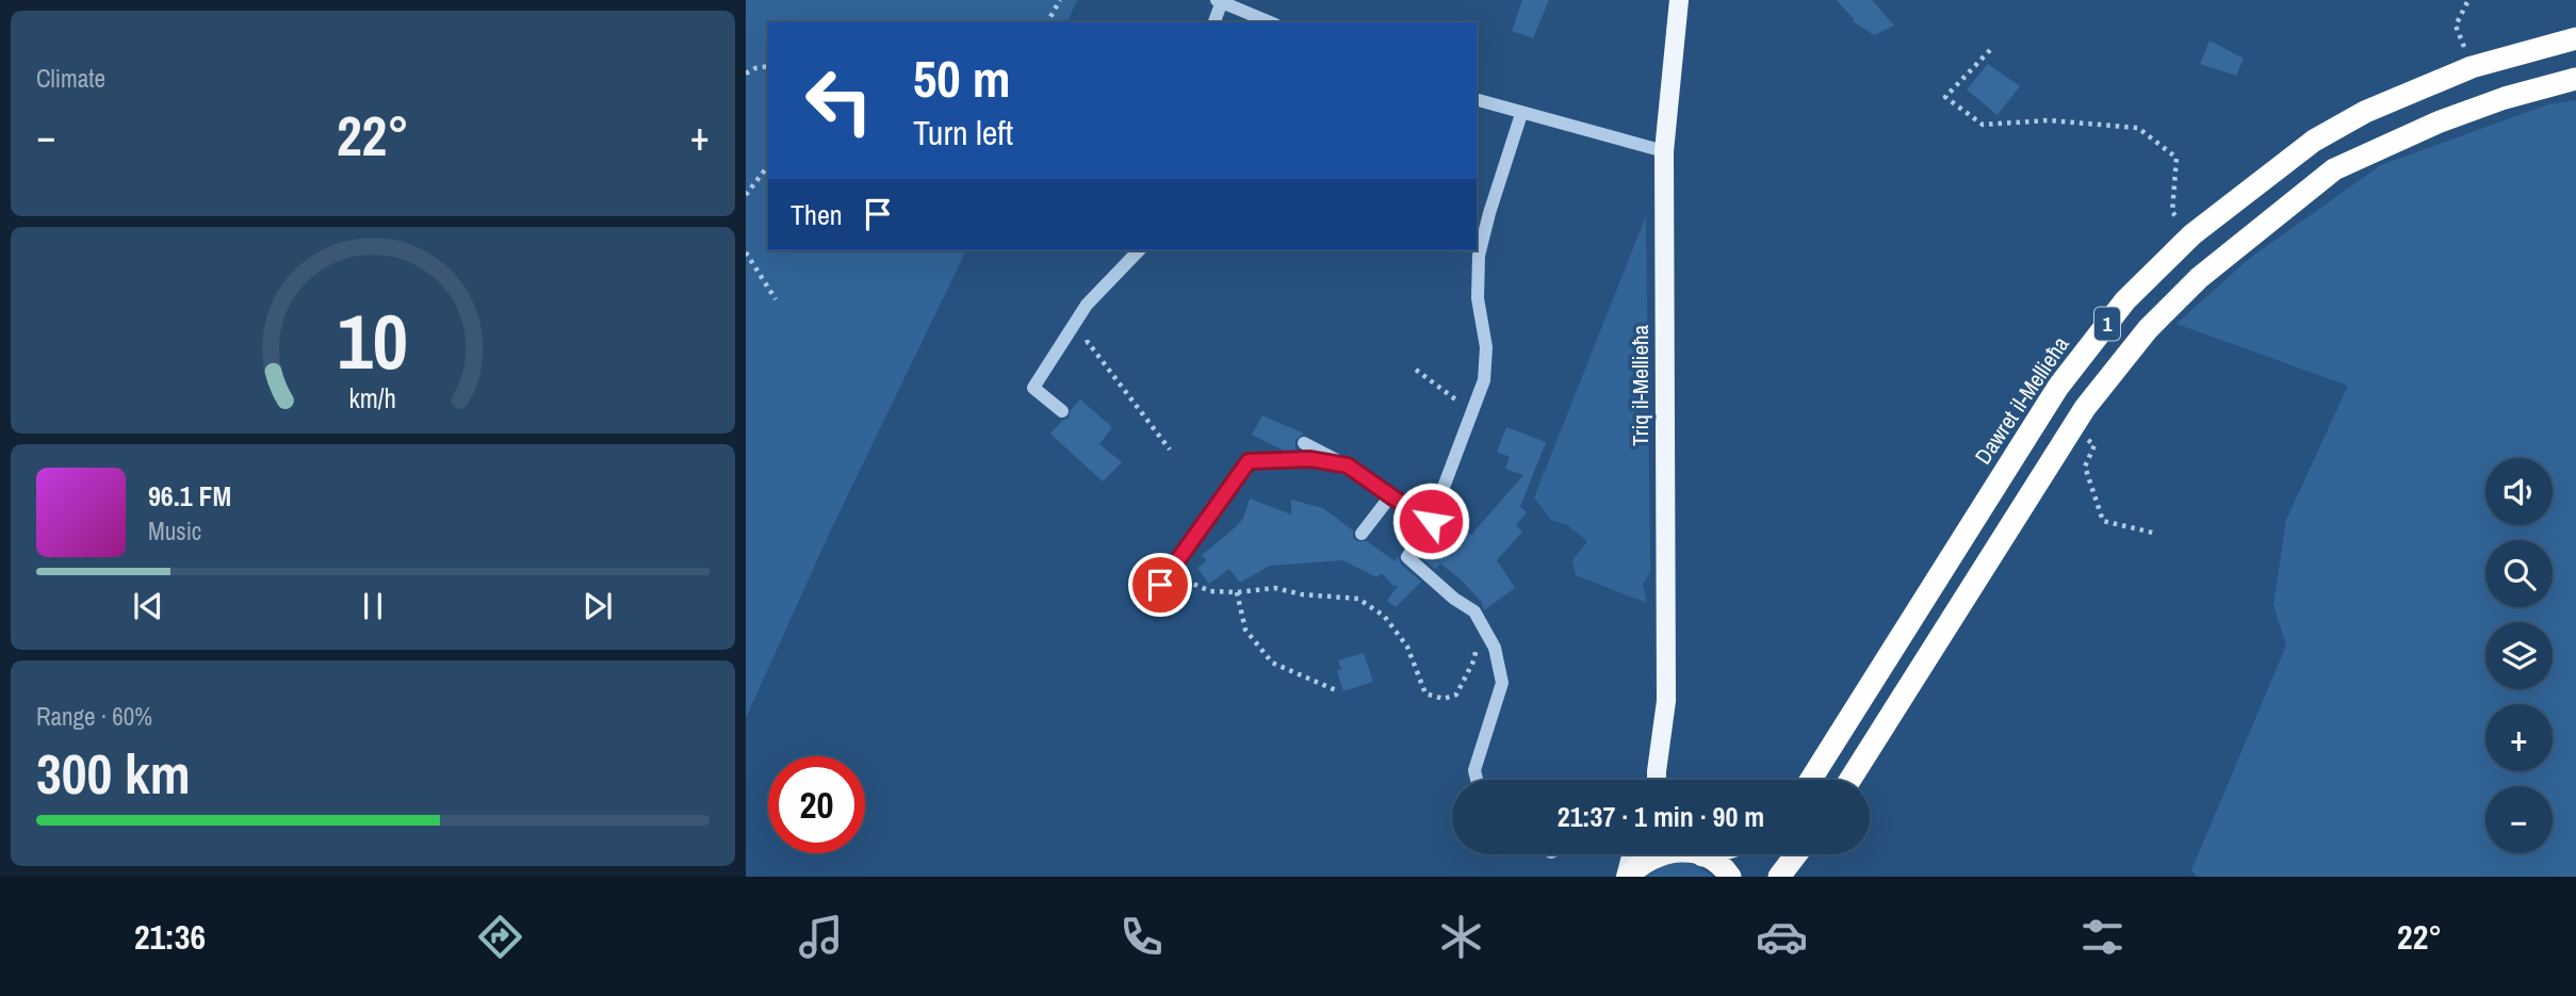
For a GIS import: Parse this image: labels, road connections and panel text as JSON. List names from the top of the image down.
{
  "streets": {
    "highway": ["1", "Dawret il-Mellieħa"],
    "main road": ["Triq il-Mellieħa"]
  },
  "page": {
    "tile": [
      "Climate",
      ["Range · 60%", "300 km"]
    ],
    "turn": ["50 m", "Turn left"],
    "heat": ["−", "22°", "+"],
    "then": "Then",
    "map_buttons": ["+", "−"],
    "song": ["96.1 FM", "Music"],
    "limit": "20",
    "trip": "21:37 · 1 min · 90 m",
    "tabs": ["21:36", "22°"],
    "gauge": ["10", "km/h"]
  }
}
